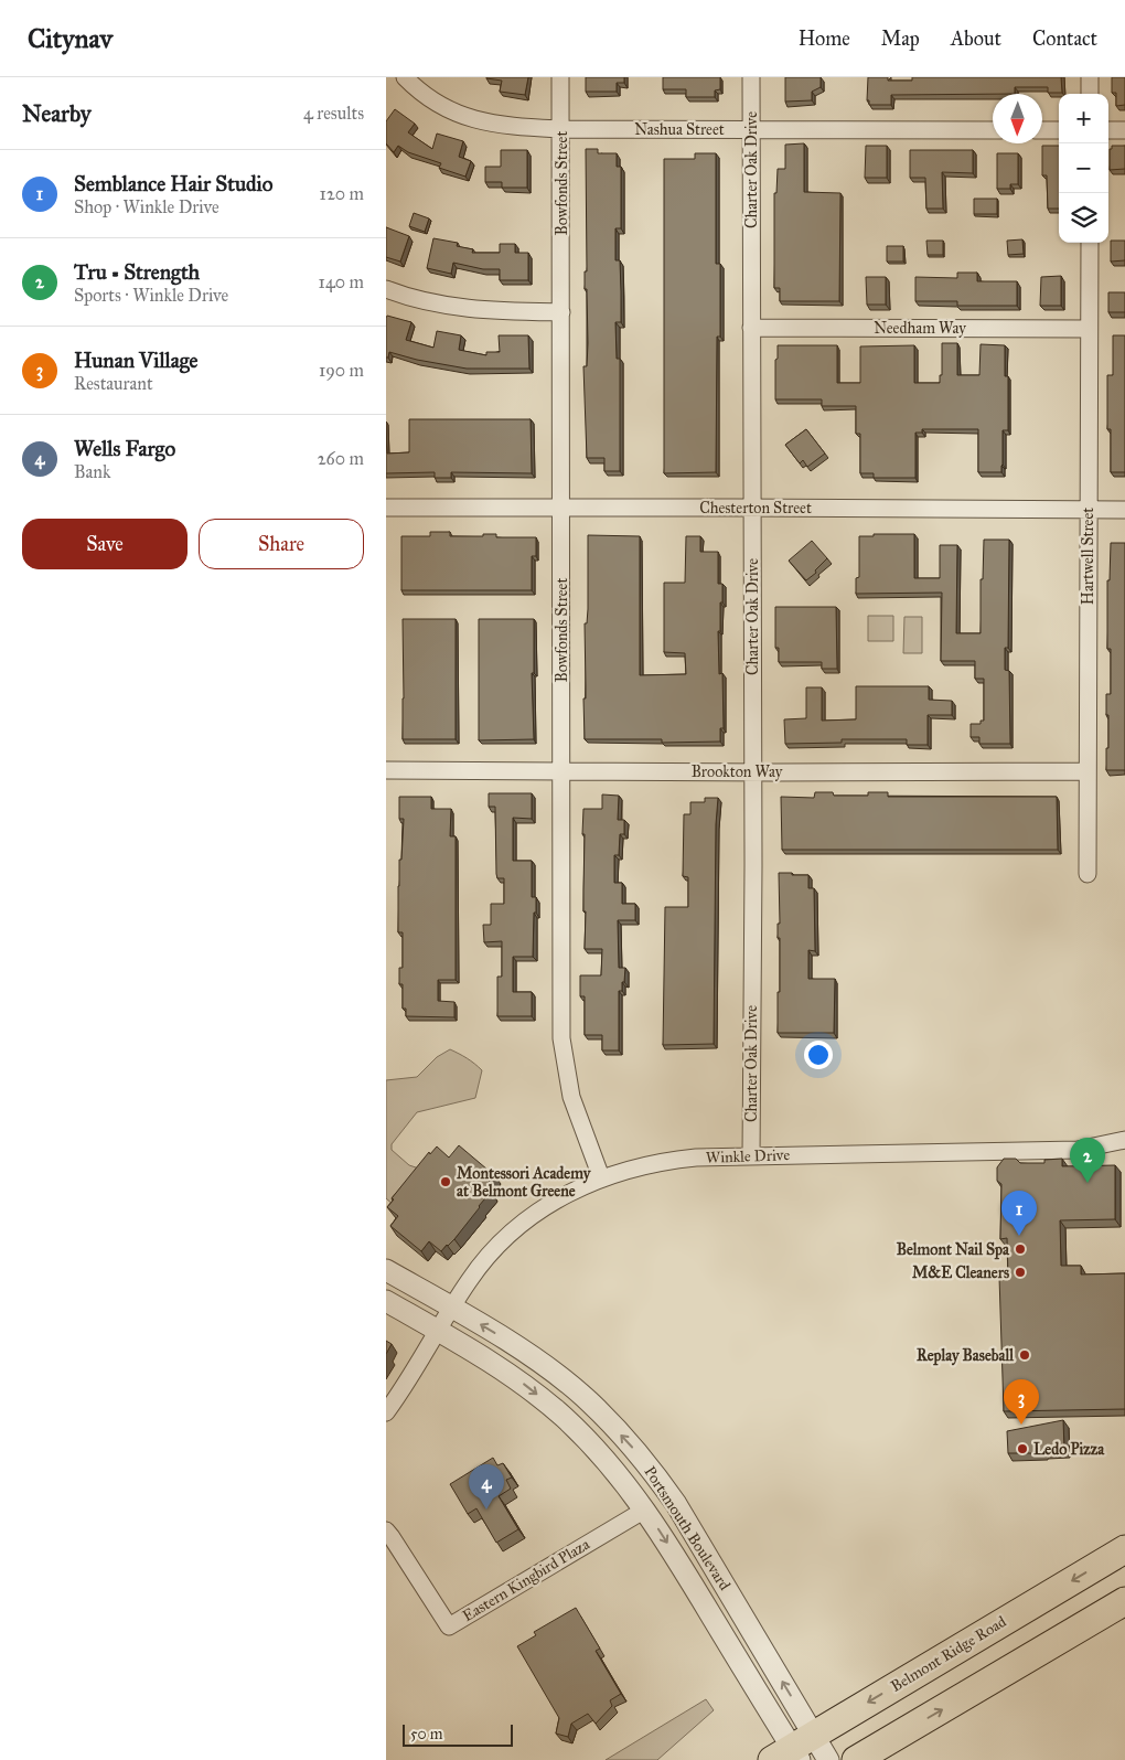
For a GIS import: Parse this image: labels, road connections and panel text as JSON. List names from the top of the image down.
{
  "streets": {
    "main road": ["Belmont Ridge Road"],
    "street": [
      "Nashua Street",
      "Charter Oak Drive",
      "Bowfonds Street",
      "Needham Way",
      "Chesterton Street",
      "Hartwell Street",
      "Brookton Way",
      "Winkle Drive",
      "Portsmouth Boulevard",
      "Eastern Kingbird Plaza"
    ]
  },
  "crossings": [
    ["Nashua Street", "Charter Oak Drive"],
    ["Nashua Street", "Bowfonds Street"],
    ["Charter Oak Drive", "Needham Way"],
    ["Charter Oak Drive", "Chesterton Street"],
    ["Charter Oak Drive", "Brookton Way"],
    ["Charter Oak Drive", "Winkle Drive"],
    ["Bowfonds Street", "Chesterton Street"],
    ["Bowfonds Street", "Brookton Way"],
    ["Bowfonds Street", "Winkle Drive"],
    ["Needham Way", "Hartwell Street"],
    ["Chesterton Street", "Hartwell Street"],
    ["Hartwell Street", "Brookton Way"],
    ["Winkle Drive", "Portsmouth Boulevard"],
    ["Portsmouth Boulevard", "Eastern Kingbird Plaza"],
    ["Portsmouth Boulevard", "Belmont Ridge Road"]
  ],
  "places": [
    "Montessori Academy at Belmont Greene",
    "Belmont Nail Spa",
    "M&E Cleaners",
    "Replay Baseball",
    "Ledo Pizza"
  ],
  "scale_bar": "50 m",
  "north": "bottom",
  "page": {
    "header": "Citynav",
    "nav": [
      "Home",
      "Map",
      "About",
      "Contact"
    ],
    "heading": ["Nearby", "4 results"],
    "map_buttons": ["+", "−"],
    "list": [
      {
        "mark": "1",
        "name": "Semblance Hair Studio",
        "note": "Shop · Winkle Drive",
        "value": "120 m"
      },
      {
        "mark": "2",
        "name": "Tru = Strength",
        "note": "Sports · Winkle Drive",
        "value": "140 m"
      },
      {
        "mark": "3",
        "name": "Hunan Village",
        "note": "Restaurant",
        "value": "190 m"
      },
      {
        "mark": "4",
        "name": "Wells Fargo",
        "note": "Bank",
        "value": "260 m"
      }
    ],
    "buttons": ["Save", "Share"],
    "pins": [
      "2",
      "1",
      "3",
      "4"
    ],
    "scale": "50 m"
  }
}
